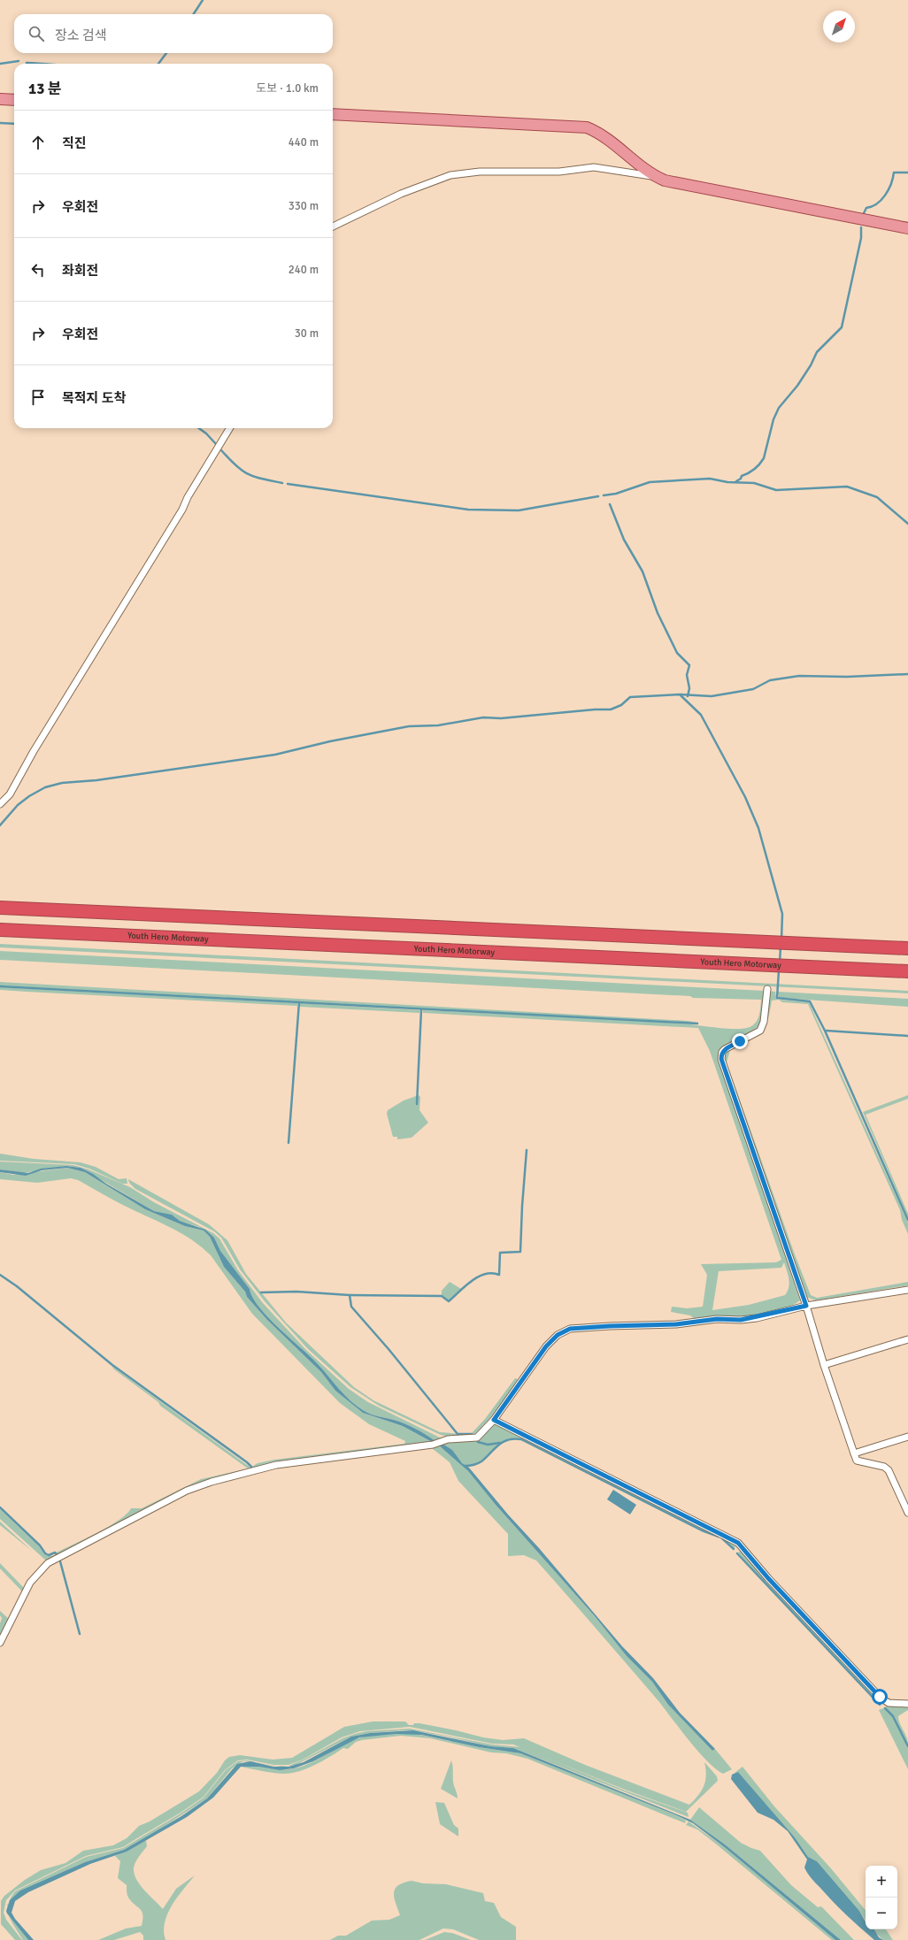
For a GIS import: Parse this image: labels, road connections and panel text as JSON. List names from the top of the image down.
{
  "streets": {
    "highway": ["Youth Hero Motorway"]
  },
  "north": "top right",
  "page": {
    "search": "장소 검색",
    "heading": ["13 분", "도보 · 1.0 km"],
    "list": [
      ["직진", "440 m"],
      ["우회전", "330 m"],
      ["좌회전", "240 m"],
      ["우회전", "30 m"],
      "목적지 도착"
    ],
    "map_buttons": ["+", "−"]
  }
}
